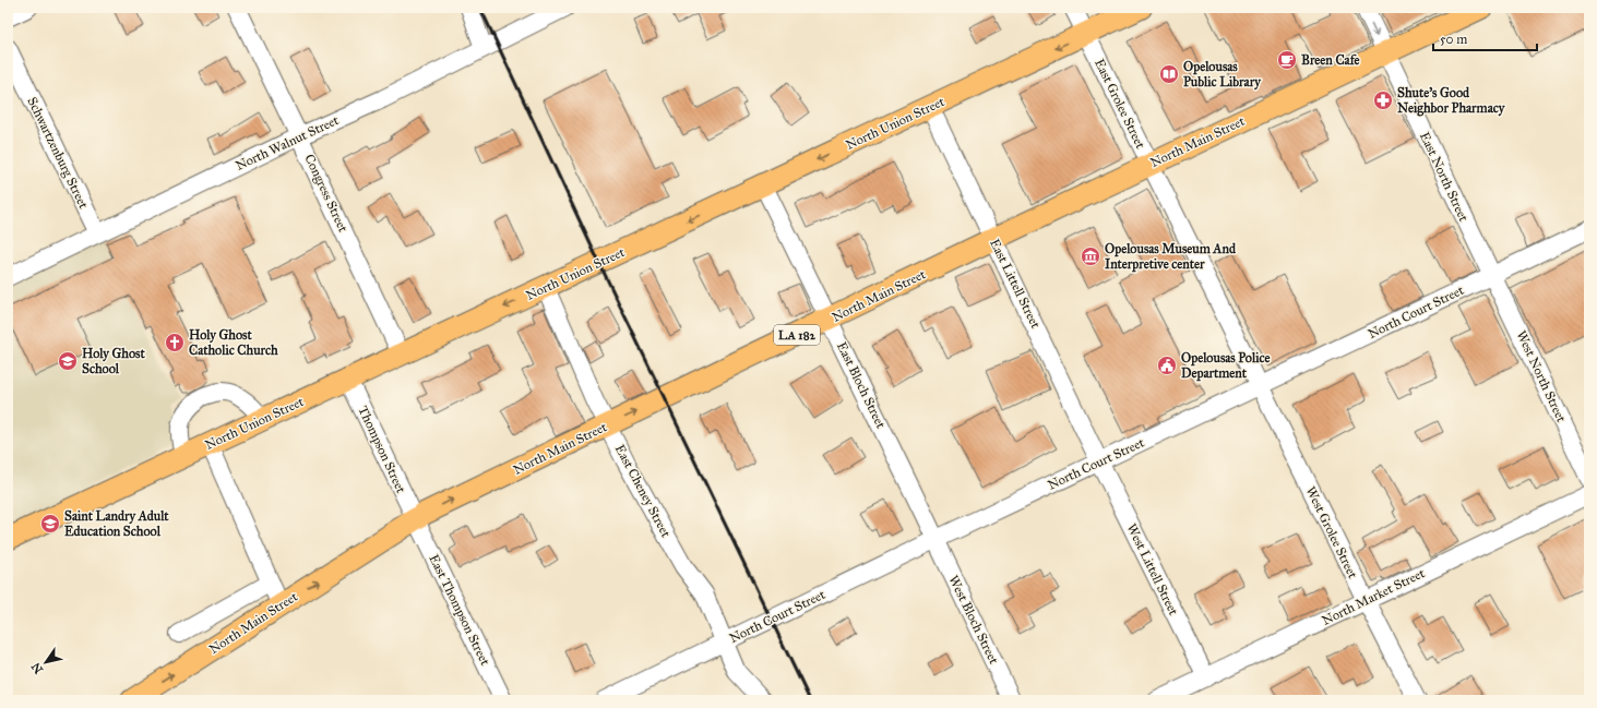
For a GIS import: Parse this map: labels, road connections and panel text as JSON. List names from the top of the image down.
{
  "streets": {
    "main road": ["North Union Street", "North Main Street", "LA 182"],
    "street": [
      "East Grolee Street",
      "North Walnut Street",
      "Schwartzenburg Street",
      "East North Street",
      "Congress Street",
      "East Littell Street",
      "North Court Street",
      "West North Street",
      "East Bloch Street",
      "Thompson Street",
      "East Cheney Street",
      "West Grolee Street",
      "West Littell Street",
      "North Market Street",
      "East Thompson Street",
      "West Bloch Street"
    ]
  },
  "crossings": [
    ["East Grolee Street", "North Union Street"],
    ["East Grolee Street", "North Main Street"],
    ["East Grolee Street", "North Court Street"],
    ["East Grolee Street", "West Grolee Street"],
    ["North Union Street", "Congress Street"],
    ["North Union Street", "East Littell Street"],
    ["North Union Street", "East Bloch Street"],
    ["North Union Street", "Thompson Street"],
    ["North Union Street", "East Cheney Street"],
    ["North Main Street", "East North Street"],
    ["North Main Street", "East Littell Street"],
    ["North Main Street", "East Bloch Street"],
    ["North Main Street", "Thompson Street"],
    ["North Main Street", "East Cheney Street"],
    ["North Main Street", "East Thompson Street"],
    ["North Walnut Street", "Schwartzenburg Street"],
    ["North Walnut Street", "Congress Street"],
    ["East North Street", "North Court Street"],
    ["East North Street", "West North Street"],
    ["East Littell Street", "North Court Street"],
    ["East Littell Street", "West Littell Street"],
    ["North Court Street", "West North Street"],
    ["North Court Street", "East Bloch Street"],
    ["North Court Street", "East Cheney Street"],
    ["North Court Street", "West Grolee Street"],
    ["North Court Street", "West Littell Street"],
    ["North Court Street", "West Bloch Street"],
    ["East Bloch Street", "West Bloch Street"],
    ["Thompson Street", "East Thompson Street"],
    ["West Grolee Street", "North Market Street"],
    ["West Littell Street", "North Market Street"]
  ],
  "one_way": ["North Union Street", "North Main Street"],
  "places": {
    "cafe": ["Breen Cafe"],
    "library": ["Opelousas Public Library"],
    "pharmacy": ["Shute's Good Neighbor Pharmacy"],
    "museum": ["Opelousas Museum And Interpretive center"],
    "church": ["Holy Ghost Catholic Church"],
    "school or university": ["Holy Ghost School", "Saint Landry Adult Education School"],
    "public building": ["Opelousas Police Department"]
  },
  "scale_bar": "50 m",
  "north": "bottom left"
}
